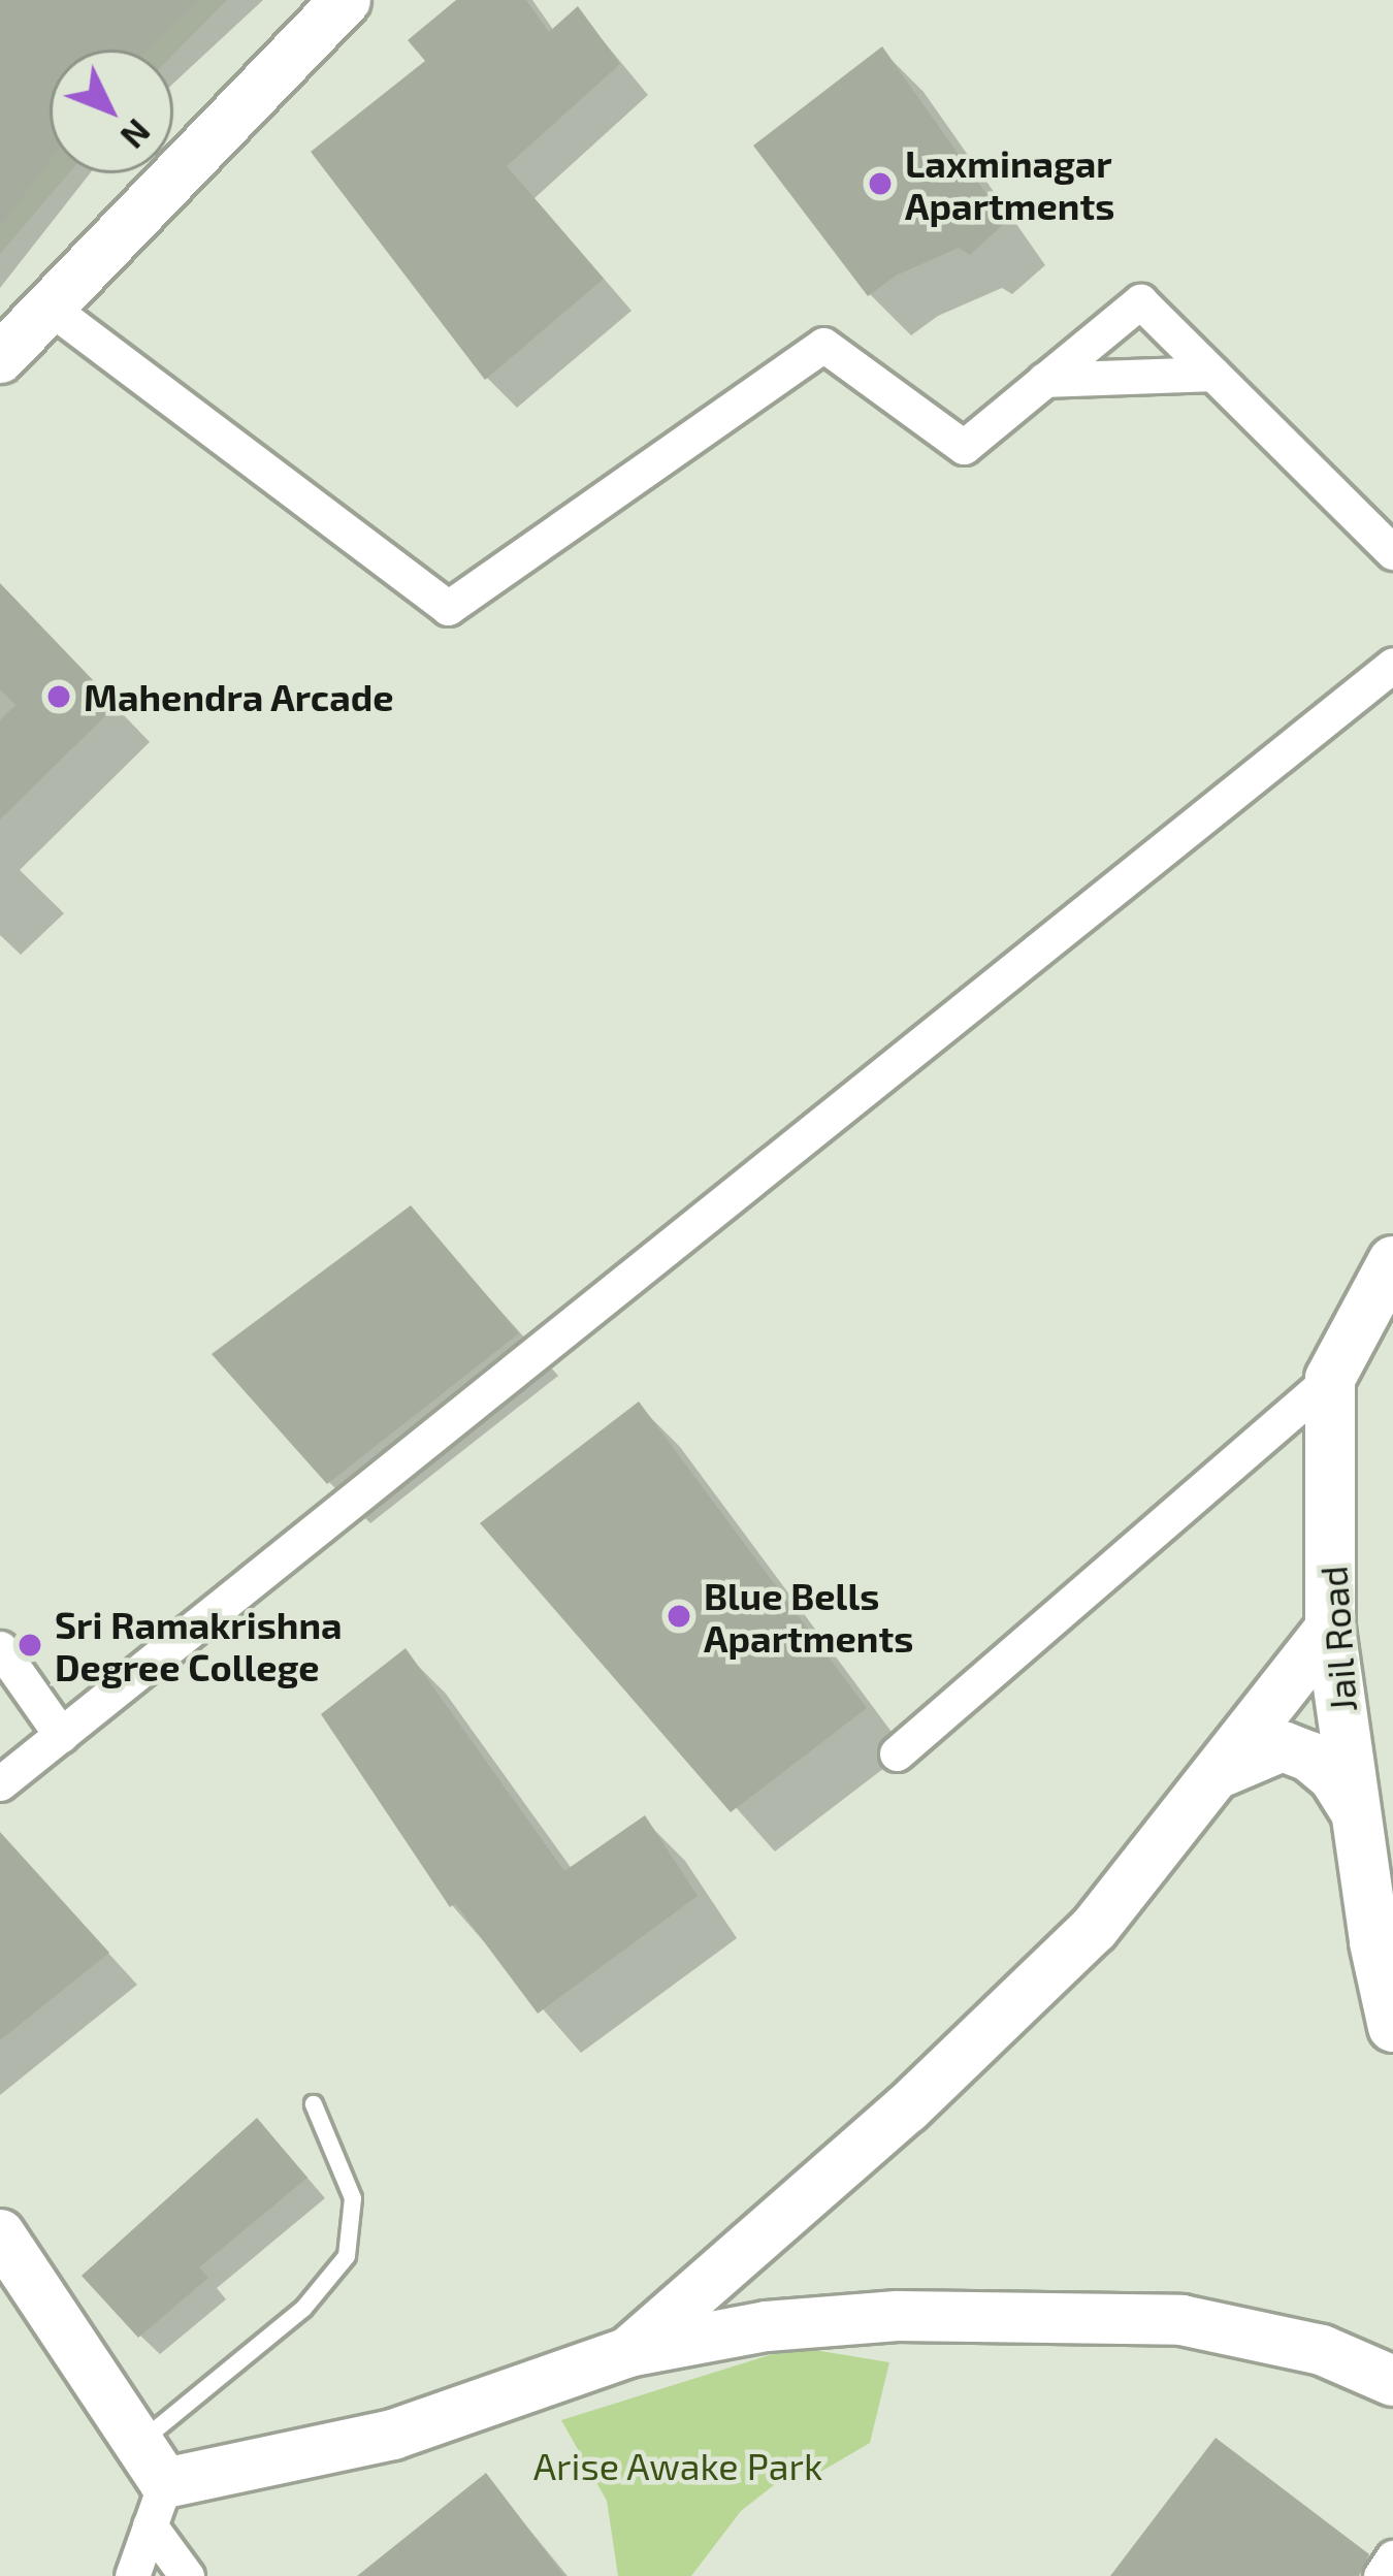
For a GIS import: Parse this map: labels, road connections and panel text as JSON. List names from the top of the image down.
{
  "streets": {
    "street": ["Jail Road"]
  },
  "parks": ["Arise Awake Park"],
  "places": [
    "Laxminagar Apartments",
    "Mahendra Arcade",
    "Blue Bells Apartments",
    "Sri Ramakrishna Degree College"
  ],
  "north": "bottom right"
}
